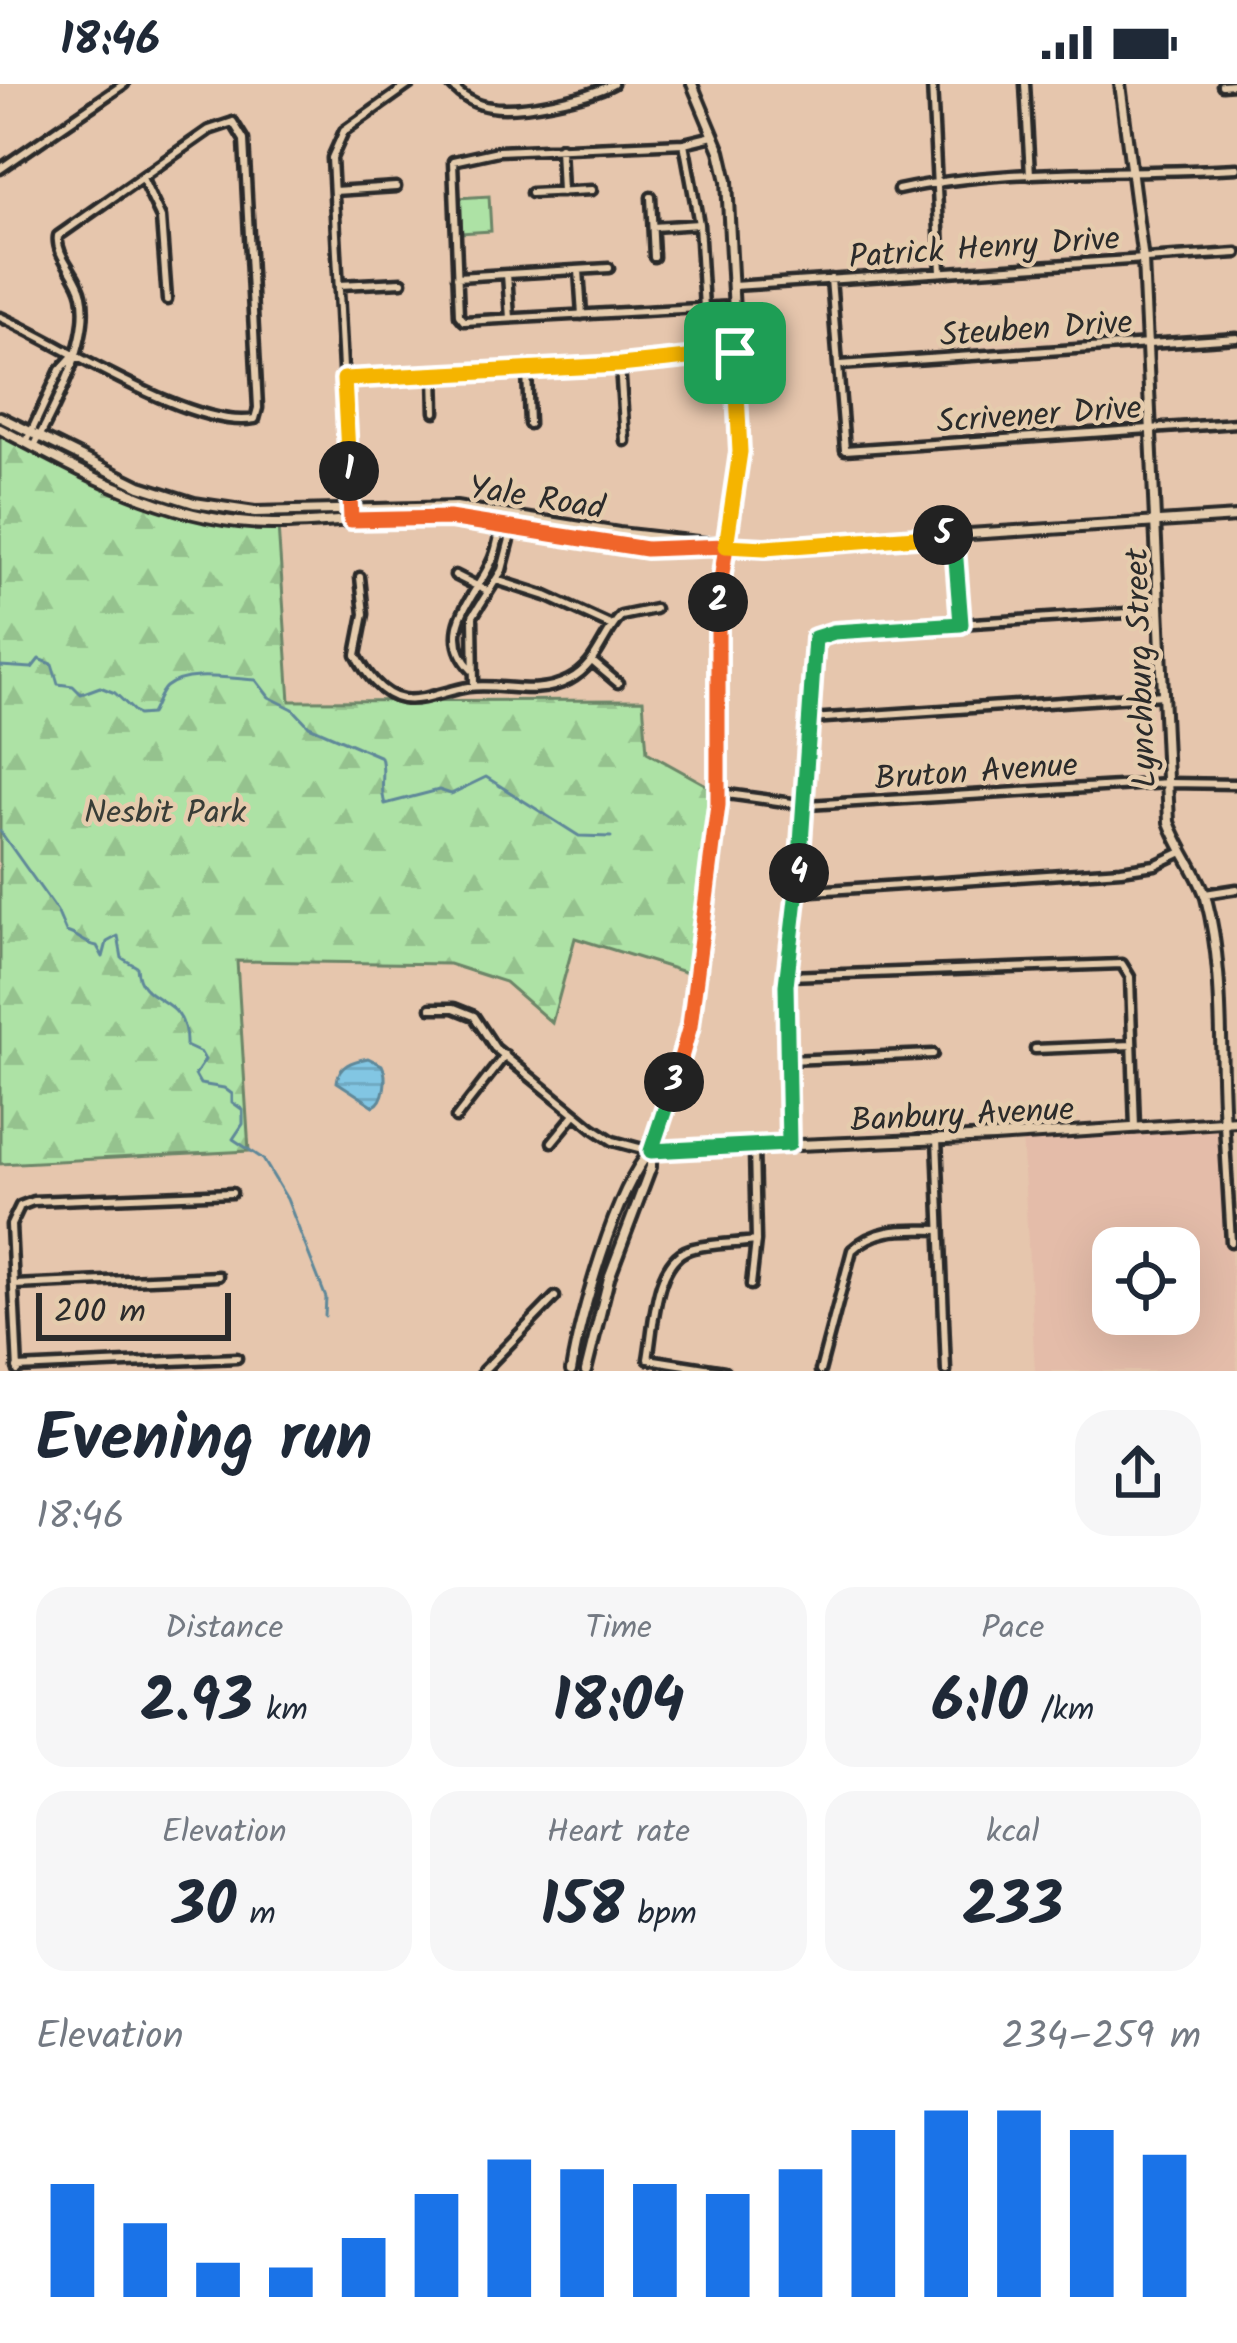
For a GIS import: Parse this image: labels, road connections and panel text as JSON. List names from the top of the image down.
{
  "streets": {
    "main road": ["Yale Road", "Lynchburg Street", "Banbury Avenue"],
    "street": [
      "Patrick Henry Drive",
      "Steuben Drive",
      "Scrivener Drive",
      "Bruton Avenue"
    ]
  },
  "crossings": [
    ["Patrick Henry Drive", "Lynchburg Street"],
    ["Steuben Drive", "Scrivener Drive"],
    ["Steuben Drive", "Lynchburg Street"],
    ["Scrivener Drive", "Lynchburg Street"],
    ["Yale Road", "Lynchburg Street"],
    ["Lynchburg Street", "Bruton Avenue"],
    ["Lynchburg Street", "Banbury Avenue"]
  ],
  "parks": ["Nesbit Park"],
  "scale_bar": "200 m",
  "page": {
    "status": "18:46",
    "pins": [
      "1",
      "5",
      "2",
      "4",
      "3"
    ],
    "scale": "200 m",
    "heading": ["Evening run", "18:46"],
    "stats": [
      ["Distance", "2.93 km"],
      ["Time", "18:04"],
      ["Pace", "6:10 /km"],
      ["Elevation", "30 m"],
      ["Heart rate", "158 bpm"],
      ["kcal", "233"]
    ],
    "chart": ["Elevation", "234–259 m"]
  }
}
